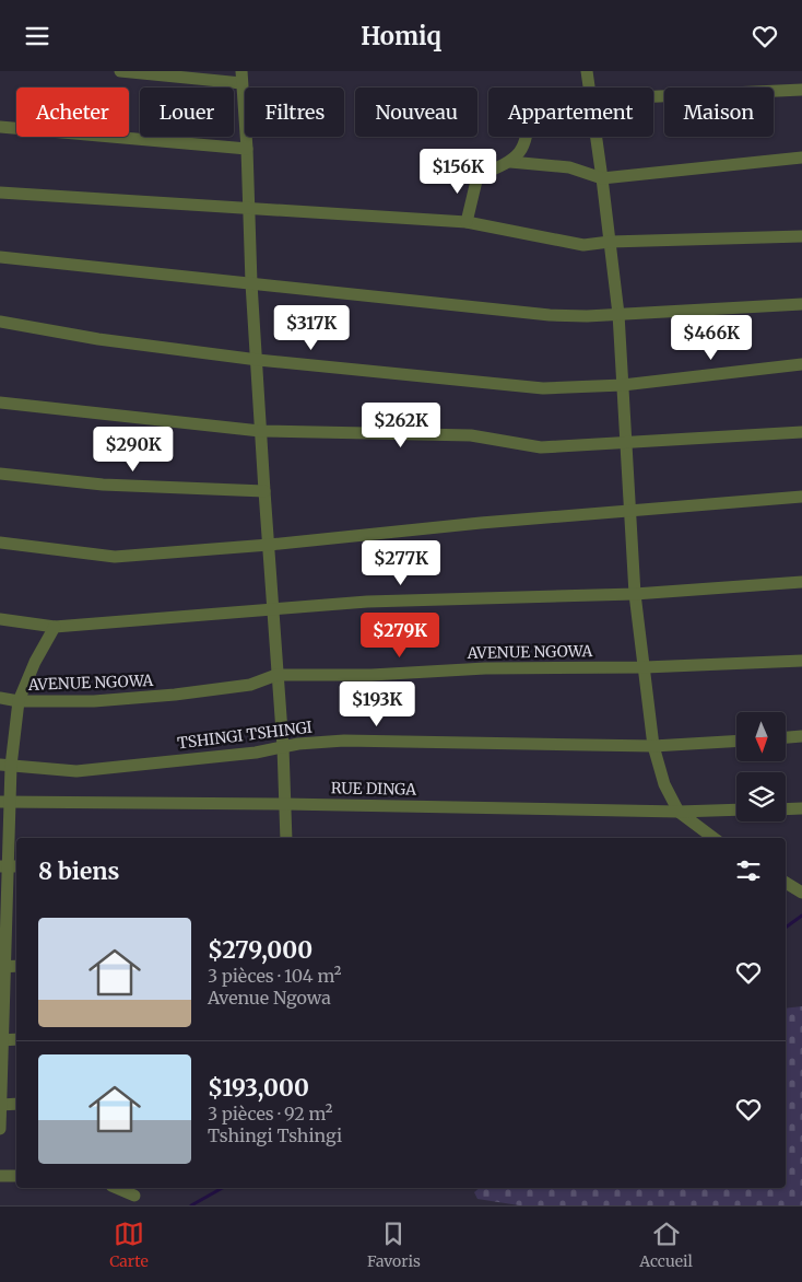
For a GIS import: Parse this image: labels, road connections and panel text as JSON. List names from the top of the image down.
{
  "streets": {
    "street": ["AVENUE NGOWA", "TSHINGI TSHINGI", "RUE DINGA"]
  },
  "north": "bottom",
  "page": {
    "header": "Homiq",
    "chip": [
      "Acheter",
      "Louer",
      "Filtres",
      "Nouveau",
      "Appartement",
      "Maison"
    ],
    "price": [
      "$156K",
      "$317K",
      "$466K",
      "$262K",
      "$290K",
      "$277K",
      "$279K",
      "$193K"
    ],
    "heading": "8 biens",
    "list": [
      {
        "name": "$279,000",
        "note": "3 pièces · 104 m² · Avenue Ngowa"
      },
      {
        "name": "$193,000",
        "note": "3 pièces · 92 m² · Tshingi Tshingi"
      }
    ],
    "tabs": ["Carte", "Favoris", "Accueil"]
  }
}
